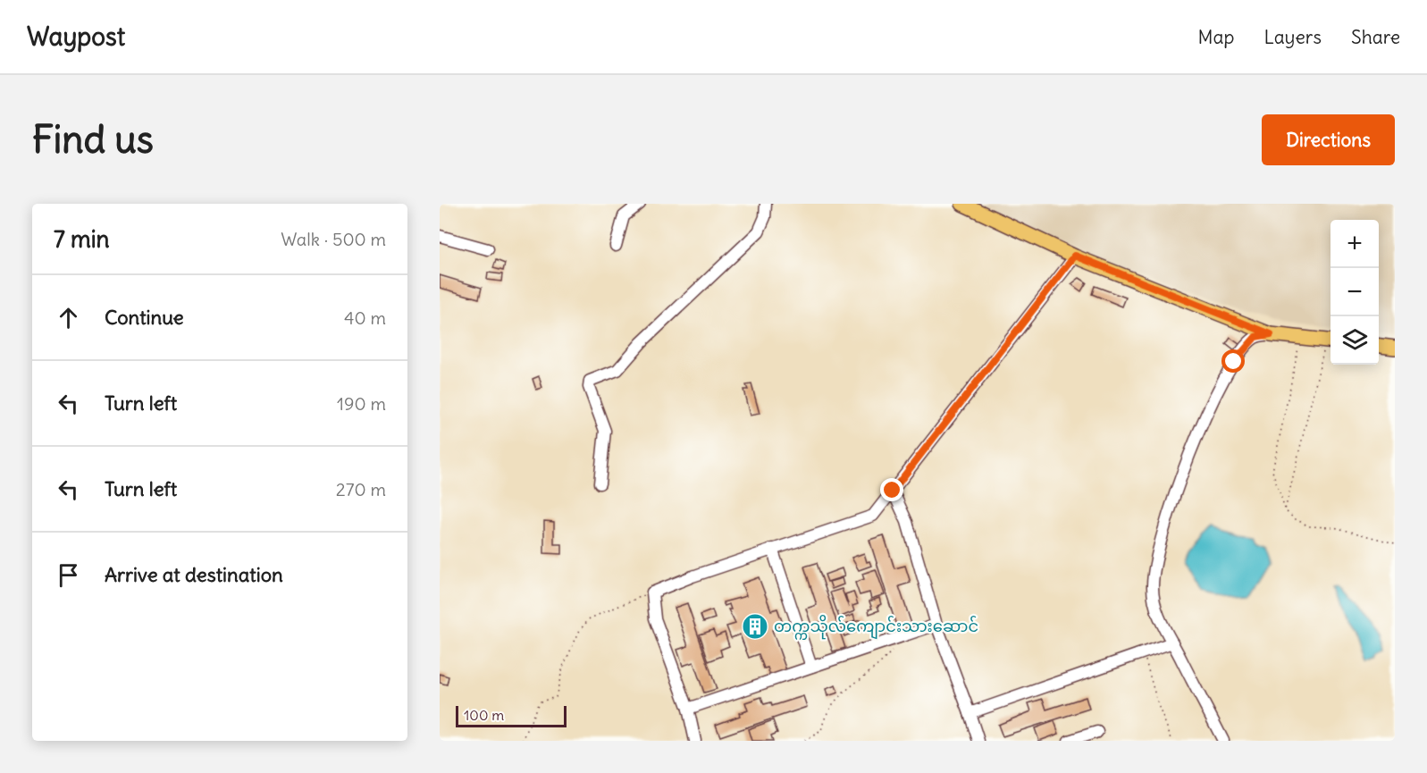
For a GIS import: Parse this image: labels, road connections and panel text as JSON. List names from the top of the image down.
{
  "places": {
    "building": ["တက္ကသိုလ်ကျောင်းသားဆောင်"]
  },
  "scale_bar": "100 m",
  "page": {
    "header": "Waypost",
    "nav": ["Map", "Layers", "Share"],
    "buttons": "Directions",
    "title": "Find us",
    "heading": ["7 min", "Walk · 500 m"],
    "map_buttons": ["+", "−"],
    "list": [
      ["Continue", "40 m"],
      ["Turn left", "190 m"],
      ["Turn left", "270 m"],
      "Arrive at destination"
    ],
    "scale": "100 m"
  }
}
